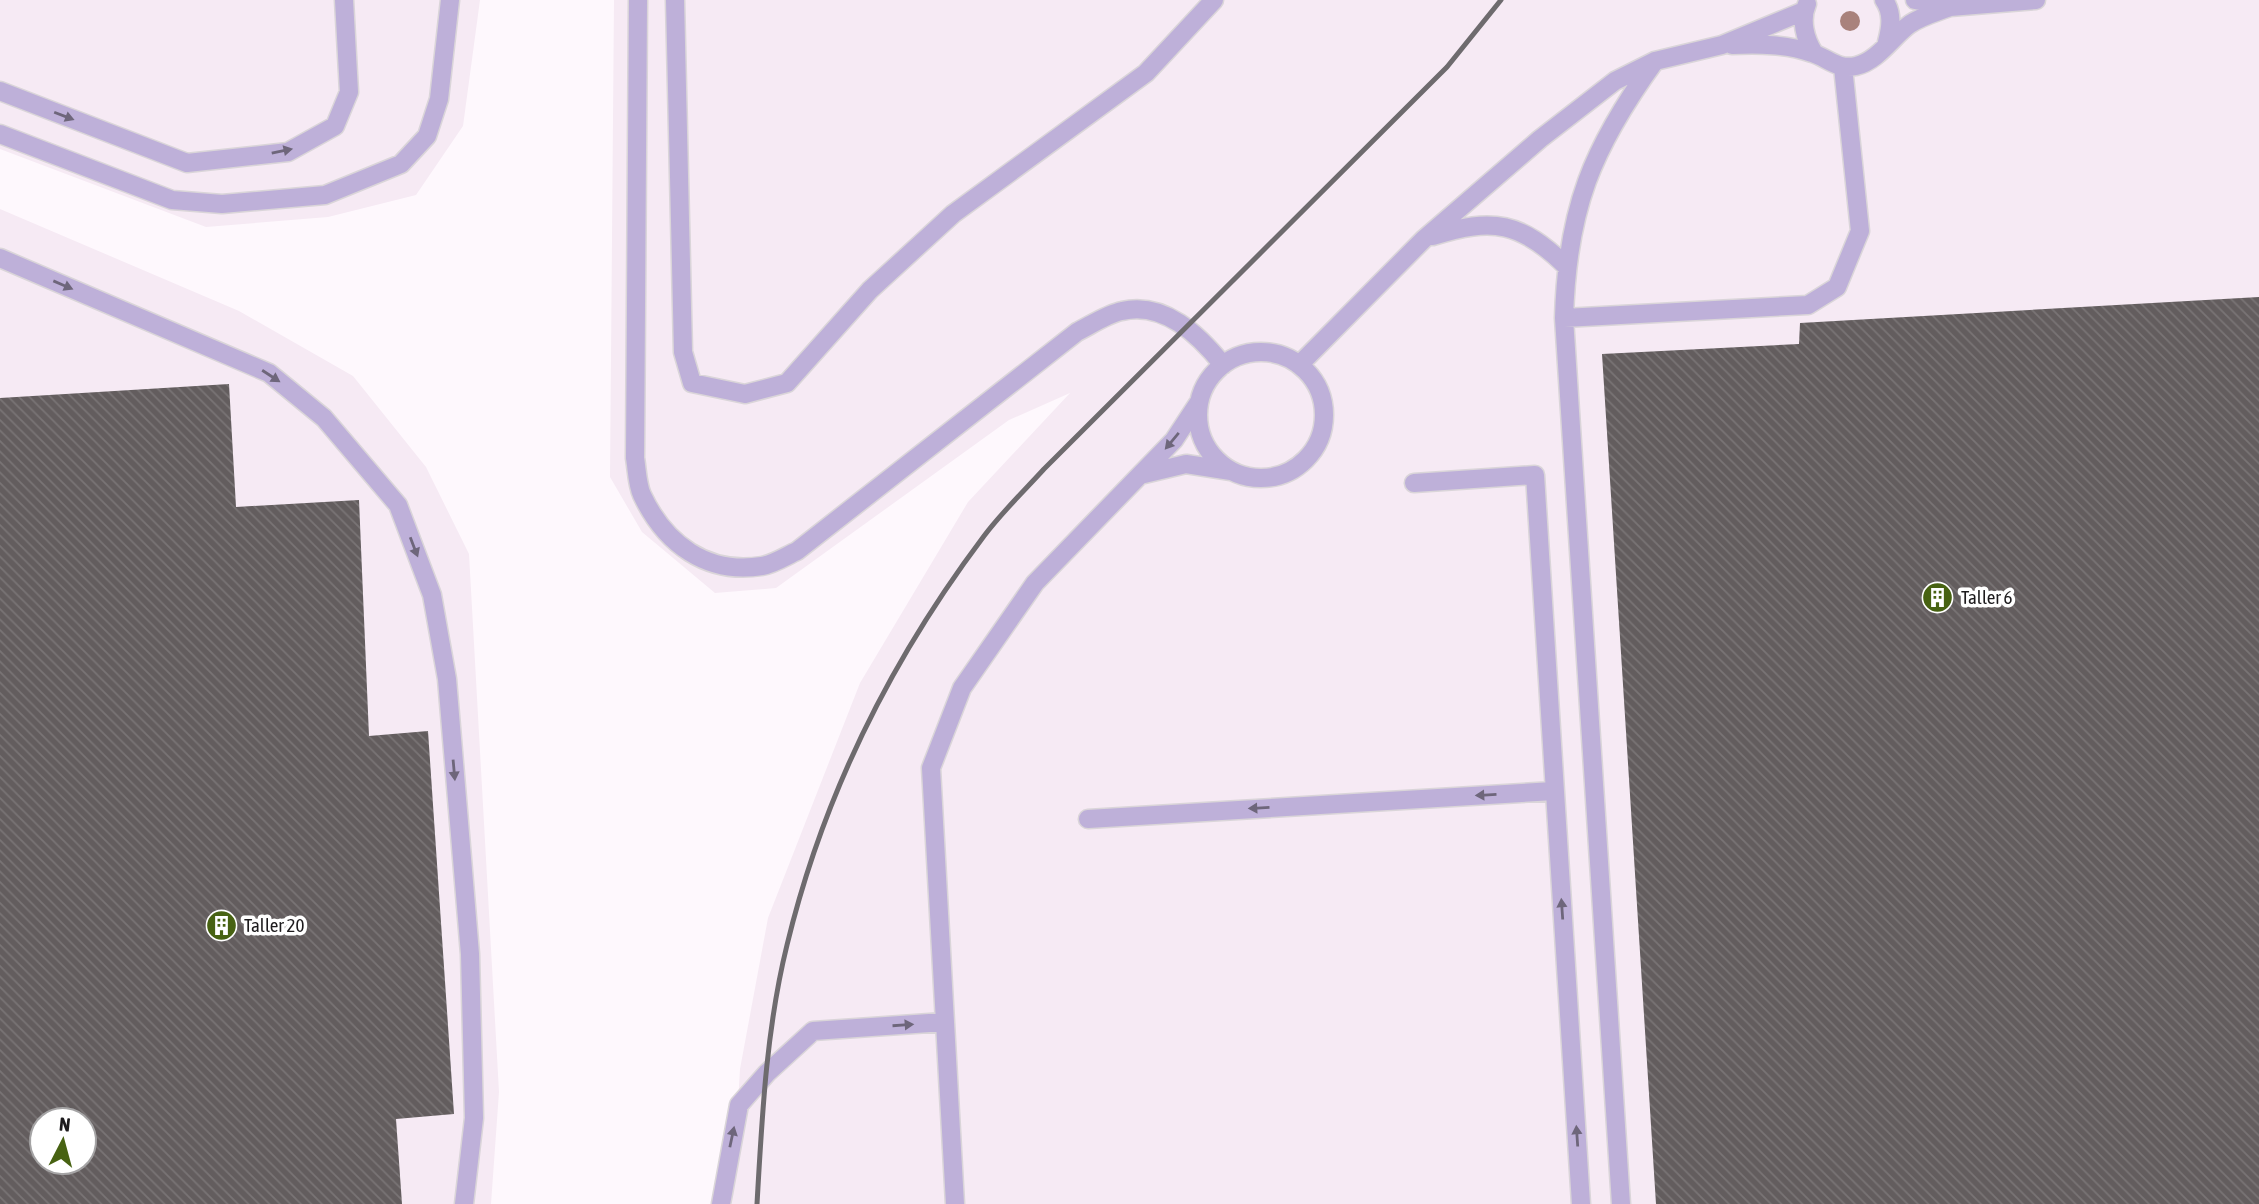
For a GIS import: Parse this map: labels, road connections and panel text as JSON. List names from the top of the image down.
{
  "places": {
    "building": ["Taller 6", "Taller 20"]
  },
  "north": "top"
}
